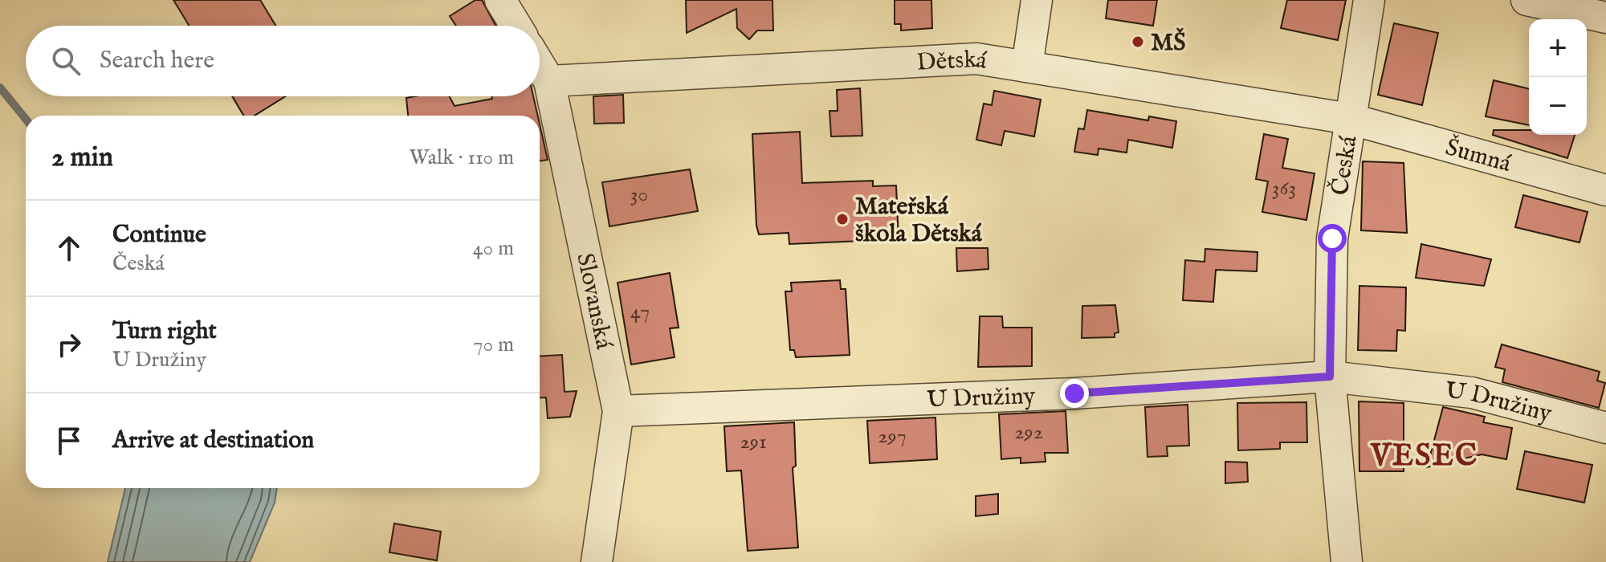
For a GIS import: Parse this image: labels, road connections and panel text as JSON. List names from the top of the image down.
{
  "streets": {
    "street": [
      "Dětská",
      "Šumná",
      "Česká",
      "Slovanská",
      "U Družiny"
    ]
  },
  "crossings": [
    ["Dětská", "Šumná"],
    ["Dětská", "Česká"],
    ["Dětská", "Slovanská"],
    ["Šumná", "Česká"],
    ["Česká", "U Družiny"],
    ["Slovanská", "U Družiny"]
  ],
  "districts": ["VESEC"],
  "places": ["MŠ", "Mateřská škola Dětská"],
  "house_numbers": [
    "363",
    "30",
    "47",
    "292",
    "297",
    "291"
  ],
  "page": {
    "map_buttons": ["+", "−"],
    "search": "Search here",
    "heading": ["2 min", "Walk · 110 m"],
    "list": [
      ["Continue", "Česká", "40 m"],
      ["Turn right", "U Družiny", "70 m"],
      "Arrive at destination"
    ]
  }
}
